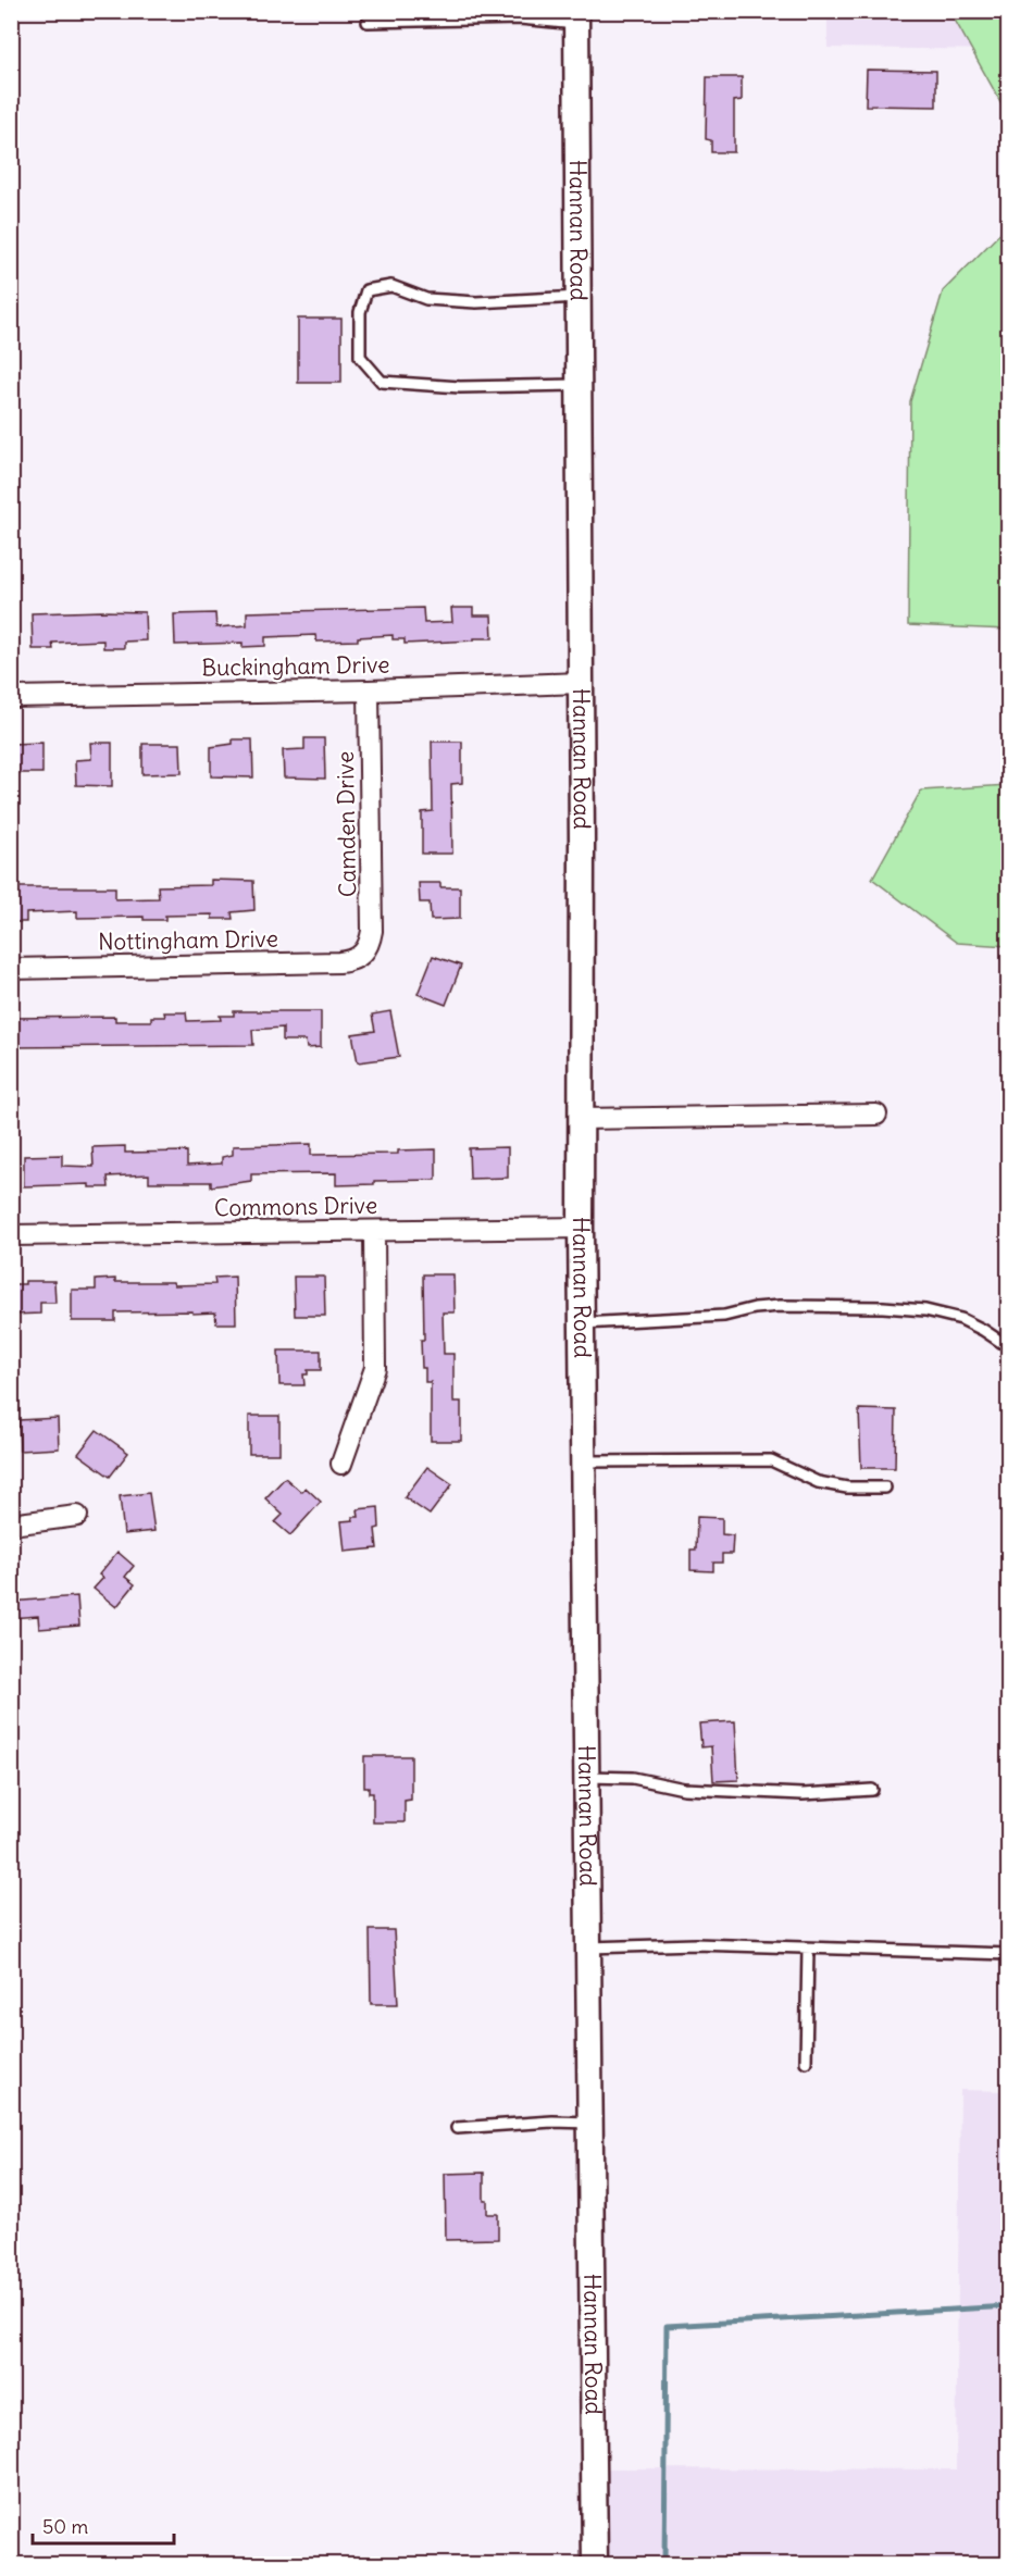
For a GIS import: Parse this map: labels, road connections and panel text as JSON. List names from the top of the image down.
{
  "streets": {
    "street": [
      "Hannan Road",
      "Buckingham Drive",
      "Camden Drive",
      "Nottingham Drive",
      "Commons Drive"
    ]
  },
  "crossings": [
    ["Hannan Road", "Buckingham Drive"],
    ["Hannan Road", "Commons Drive"],
    ["Buckingham Drive", "Camden Drive"],
    ["Camden Drive", "Nottingham Drive"]
  ],
  "scale_bar": "50 m"
}
